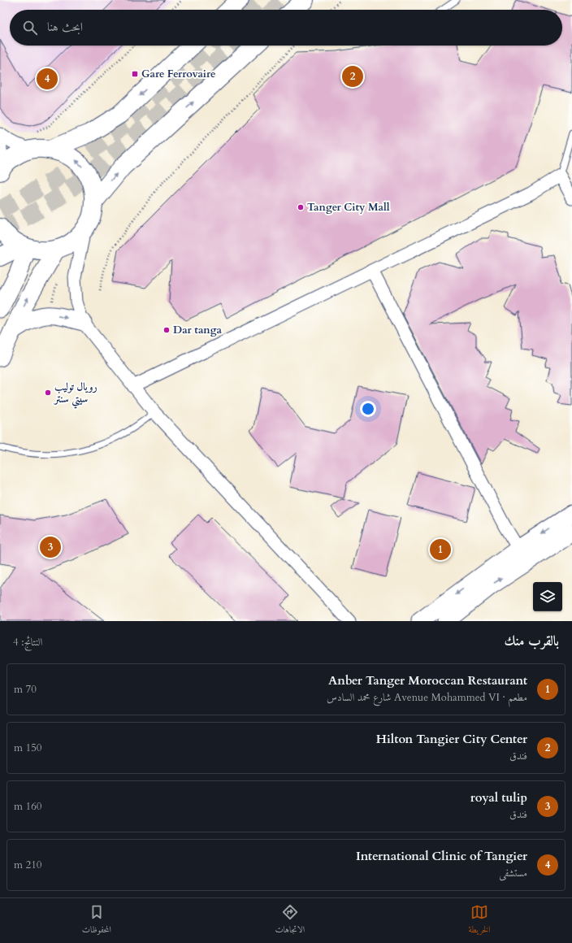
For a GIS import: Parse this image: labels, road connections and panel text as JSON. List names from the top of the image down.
{
  "places": {
    "transit": ["Gare Ferrovaire"],
    "other": ["Tanger City Mall", "Dar tanga", "رويال توليب سيتي سنتر"]
  },
  "page": {
    "search": "ابحث هنا",
    "pins": [
      "2",
      "4",
      "3",
      "1"
    ],
    "heading": ["بالقرب منك", "النتائج: 4"],
    "list": [
      {
        "mark": "1",
        "name": "Anber Tanger Moroccan Restaurant",
        "note": "مطعم · Avenue Mohammed VI شارع محمد السادس",
        "value": "70 m"
      },
      {
        "mark": "2",
        "name": "Hilton Tangier City Center",
        "note": "فندق",
        "value": "150 m"
      },
      {
        "mark": "3",
        "name": "royal tulip",
        "note": "فندق",
        "value": "160 m"
      },
      {
        "mark": "4",
        "name": "International Clinic of Tangier",
        "note": "مستشفى",
        "value": "210 m"
      }
    ],
    "nav": ["الخريطة", "الاتجاهات", "المحفوظات"]
  }
}
